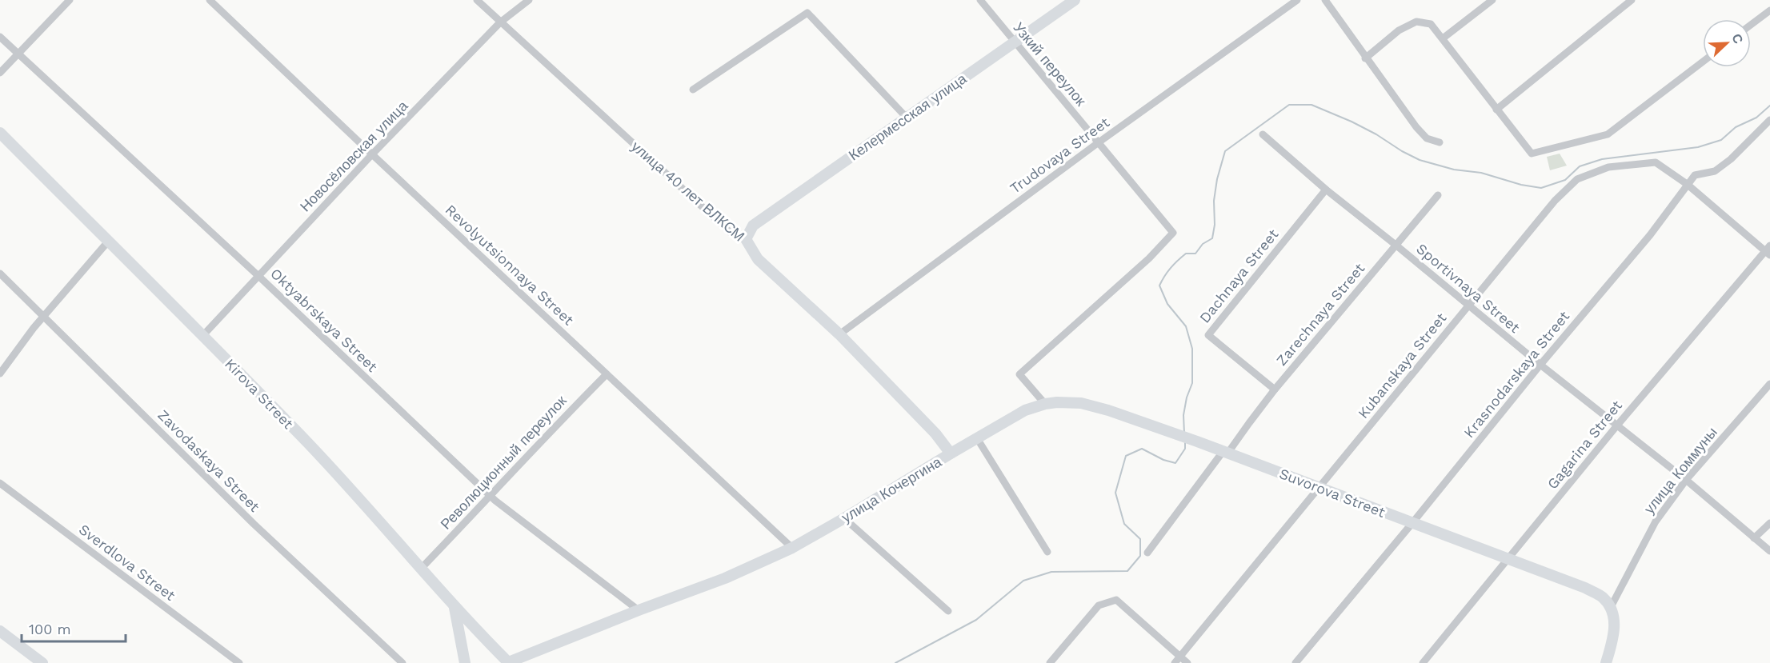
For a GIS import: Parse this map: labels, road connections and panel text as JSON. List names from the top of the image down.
{
  "streets": {
    "street": [
      "Узкий переулок",
      "Келермесская улица",
      "Trudovaya Street",
      "Новосёловская улица",
      "улица 40 лет ВЛКСМ",
      "Revolyutsionnaya Street",
      "Dachnaya Street",
      "Sportivnaya Street",
      "Zarechnaya Street",
      "Oktyabrskaya Street",
      "Kubanskaya Street",
      "Krasnodarskaya Street",
      "Kirova Street",
      "Gagarina Street",
      "Zavodaskaya Street",
      "Революционный переулок",
      "улица Коммуны",
      "улица Кочергина",
      "Suvorova Street",
      "Sverdlova Street"
    ]
  },
  "crossings": [
    ["Узкий переулок", "Келермесская улица"],
    ["Узкий переулок", "Trudovaya Street"],
    ["Узкий переулок", "улица Кочергина"],
    ["Узкий переулок", "Suvorova Street"],
    ["Келермесская улица", "улица 40 лет ВЛКСМ"],
    ["Trudovaya Street", "улица 40 лет ВЛКСМ"],
    ["Новосёловская улица", "улица 40 лет ВЛКСМ"],
    ["Новосёловская улица", "Revolyutsionnaya Street"],
    ["Новосёловская улица", "Oktyabrskaya Street"],
    ["Новосёловская улица", "Kirova Street"],
    ["улица 40 лет ВЛКСМ", "улица Кочергина"],
    ["Revolyutsionnaya Street", "Революционный переулок"],
    ["Revolyutsionnaya Street", "улица Кочергина"],
    ["Dachnaya Street", "Sportivnaya Street"],
    ["Dachnaya Street", "Zarechnaya Street"],
    ["Sportivnaya Street", "Zarechnaya Street"],
    ["Sportivnaya Street", "Kubanskaya Street"],
    ["Sportivnaya Street", "Krasnodarskaya Street"],
    ["Sportivnaya Street", "Gagarina Street"],
    ["Sportivnaya Street", "улица Коммуны"],
    ["Zarechnaya Street", "Suvorova Street"],
    ["Oktyabrskaya Street", "Революционный переулок"],
    ["Oktyabrskaya Street", "улица Кочергина"],
    ["Kubanskaya Street", "Krasnodarskaya Street"],
    ["Kubanskaya Street", "Gagarina Street"],
    ["Kubanskaya Street", "Suvorova Street"],
    ["Krasnodarskaya Street", "Suvorova Street"],
    ["Kirova Street", "Революционный переулок"],
    ["Kirova Street", "улица Кочергина"],
    ["Gagarina Street", "Suvorova Street"],
    ["улица Коммуны", "Suvorova Street"],
    ["улица Кочергина", "Suvorova Street"]
  ],
  "scale_bar": "100 m",
  "north": "top right"
}
